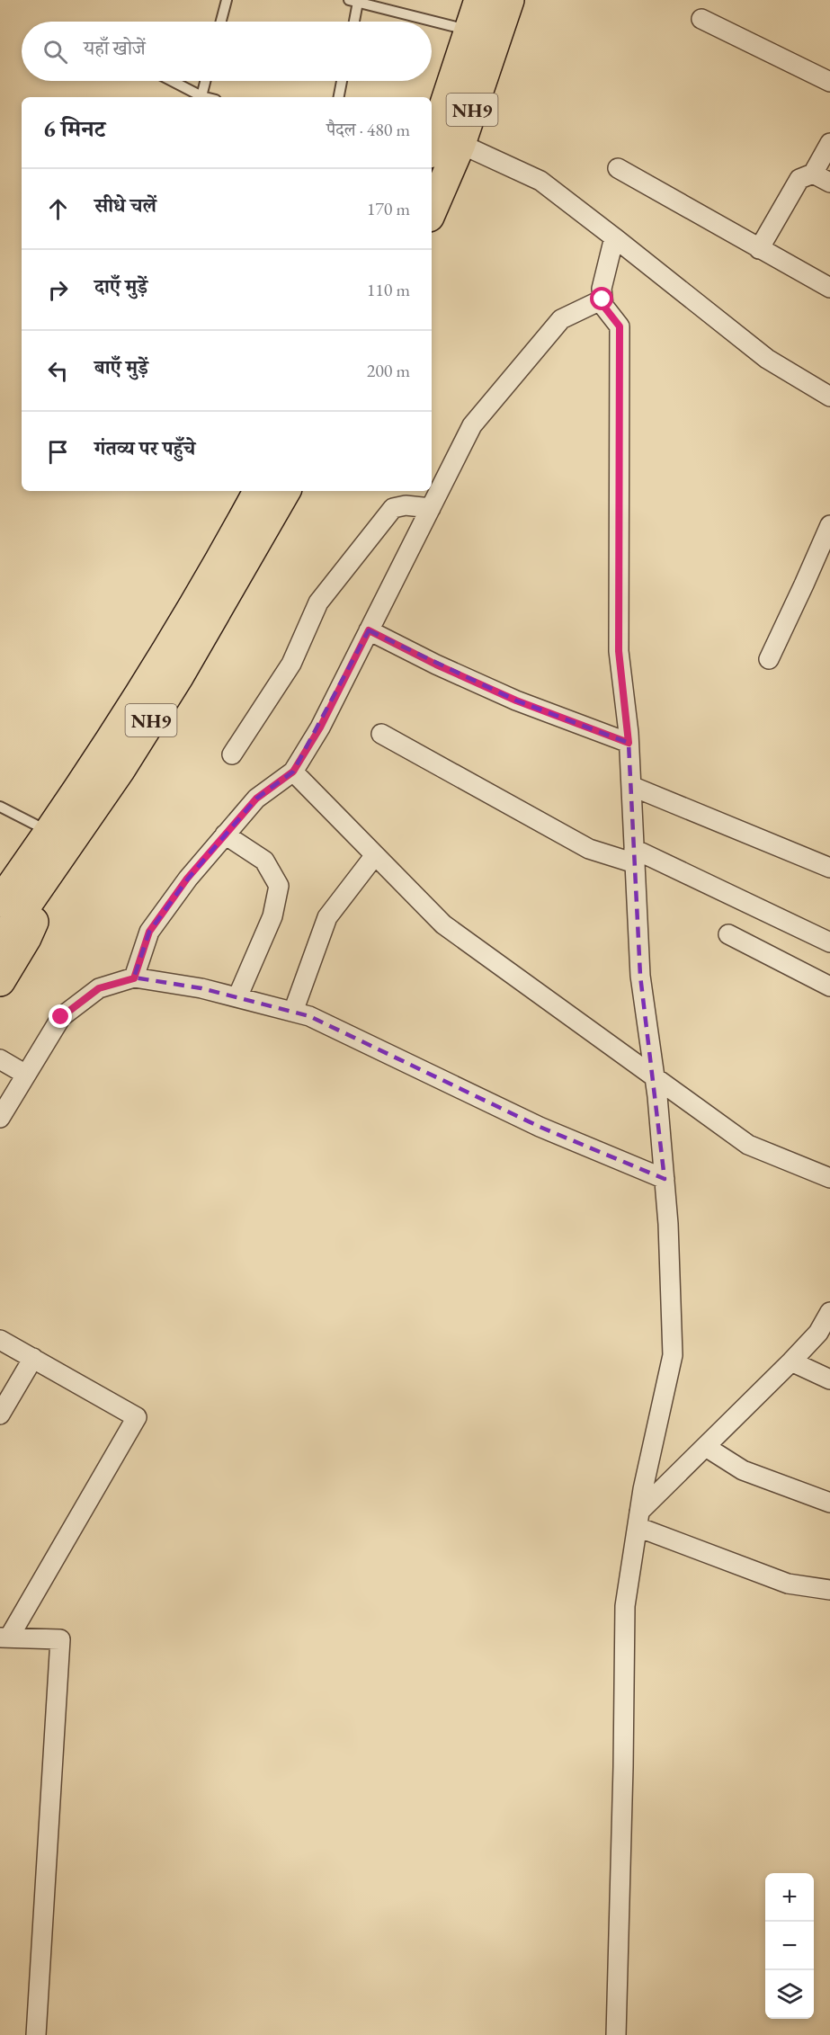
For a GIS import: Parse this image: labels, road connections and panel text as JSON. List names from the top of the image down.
{
  "streets": {
    "highway": ["NH9"]
  },
  "page": {
    "search": "यहाँ खोजें",
    "heading": ["6 मिनट", "पैदल · 480 m"],
    "list": [
      ["सीधे चलें", "170 m"],
      ["दाएँ मुड़ें", "110 m"],
      ["बाएँ मुड़ें", "200 m"],
      "गंतव्य पर पहुँचे"
    ],
    "map_buttons": ["+", "−"]
  }
}
